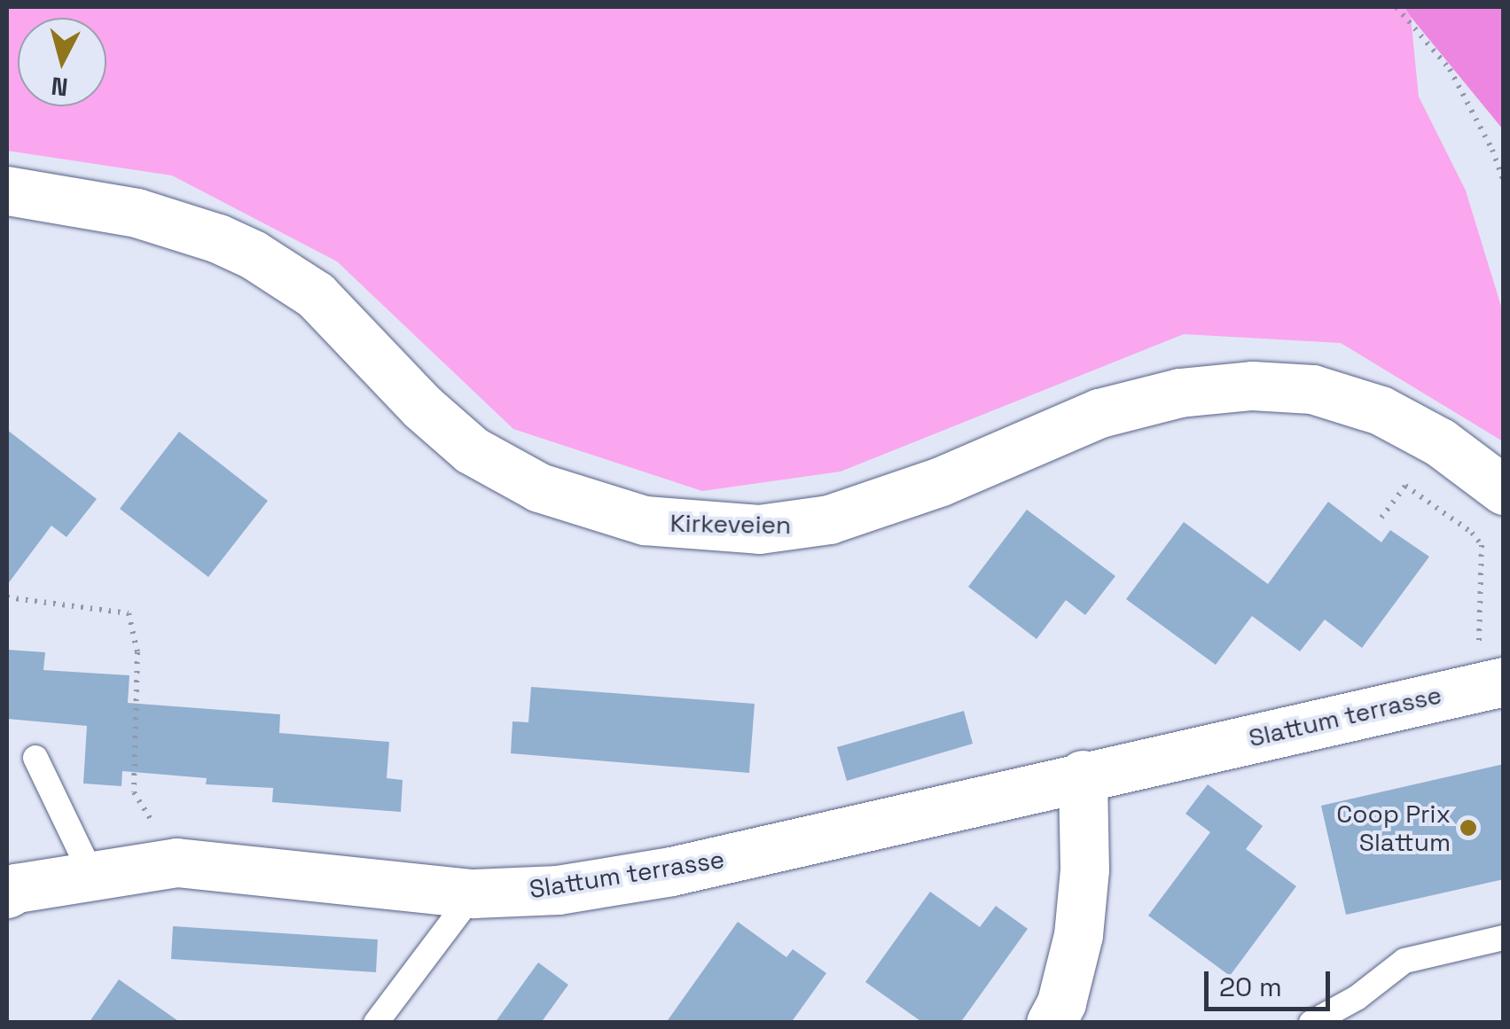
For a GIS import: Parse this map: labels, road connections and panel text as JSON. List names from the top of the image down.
{
  "streets": {
    "street": ["Kirkeveien", "Slattum terrasse"]
  },
  "places": ["Coop Prix Slattum"],
  "scale_bar": "20 m",
  "north": "bottom"
}
